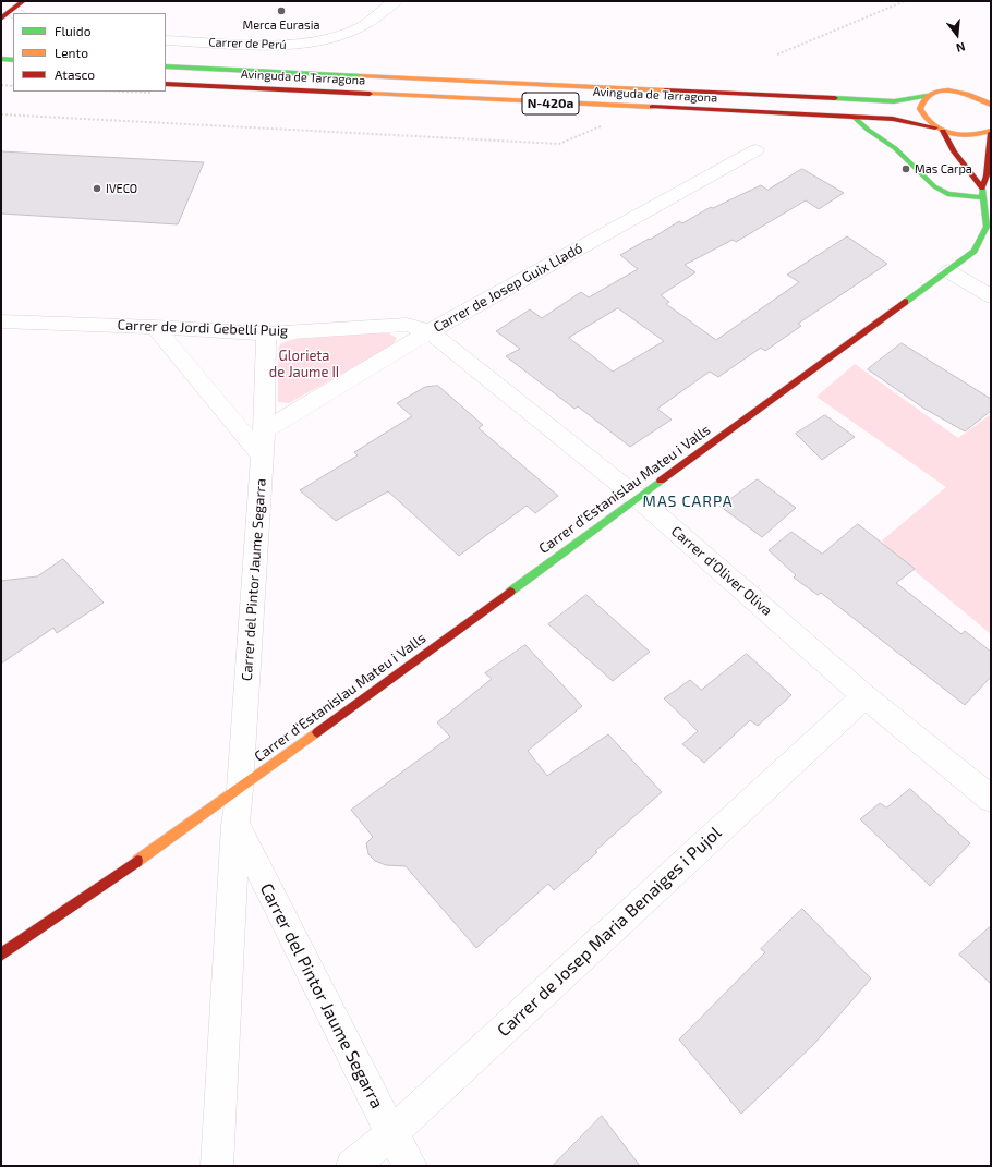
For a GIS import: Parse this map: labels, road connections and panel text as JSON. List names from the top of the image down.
{
  "streets": {
    "main road": ["Avinguda de Tarragona", "N-420a", "Carrer d'Estanislau Mateu i Valls"],
    "street": [
      "Carrer de Perú",
      "Carrer de Josep Guix Lladó",
      "Carrer de Jordi Gebellí Puig",
      "Carrer d'Oliver Oliva",
      "Carrer del Pintor Jaume Segarra",
      "Carrer de Josep Maria Benaiges i Pujol"
    ]
  },
  "crossings": [
    ["Avinguda de Tarragona", "N-420a"],
    ["Carrer de Josep Guix Lladó", "Carrer de Jordi Gebellí Puig"],
    ["Carrer de Josep Guix Lladó", "Carrer d'Oliver Oliva"],
    ["Carrer de Josep Guix Lladó", "Carrer del Pintor Jaume Segarra"],
    ["Carrer de Jordi Gebellí Puig", "Carrer d'Oliver Oliva"],
    ["Carrer de Jordi Gebellí Puig", "Carrer del Pintor Jaume Segarra"],
    ["Carrer d'Estanislau Mateu i Valls", "Carrer d'Oliver Oliva"],
    ["Carrer d'Estanislau Mateu i Valls", "Carrer del Pintor Jaume Segarra"],
    ["Carrer d'Oliver Oliva", "Carrer de Josep Maria Benaiges i Pujol"],
    ["Carrer del Pintor Jaume Segarra", "Carrer de Josep Maria Benaiges i Pujol"]
  ],
  "districts": ["MAS CARPA"],
  "parks": ["Glorieta de Jaume II"],
  "places": ["Merca Eurasia", "Mas Carpa", "IVECO"],
  "legend": ["Fluido", "Lento", "Atasco"],
  "north": "bottom"
}
